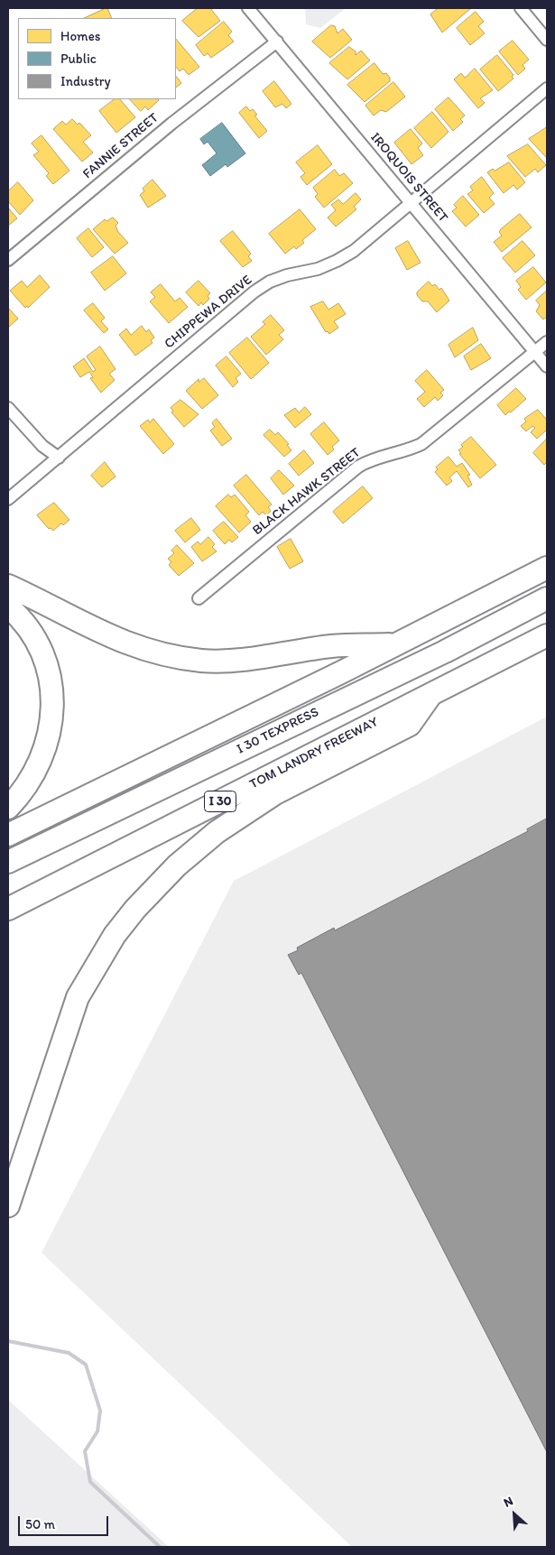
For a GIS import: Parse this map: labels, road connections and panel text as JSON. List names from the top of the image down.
{
  "streets": {
    "highway": ["I 30 TEXPRESS", "TOM LANDRY FREEWAY", "I 30"],
    "street": [
      "FANNIE STREET",
      "IROQUOIS STREET",
      "CHIPPEWA DRIVE",
      "BLACK HAWK STREET"
    ]
  },
  "crossings": [
    ["FANNIE STREET", "IROQUOIS STREET"],
    ["IROQUOIS STREET", "CHIPPEWA DRIVE"],
    ["IROQUOIS STREET", "BLACK HAWK STREET"]
  ],
  "legend": ["Homes", "Public", "Industry"],
  "scale_bar": "50 m",
  "north": "top left"
}
